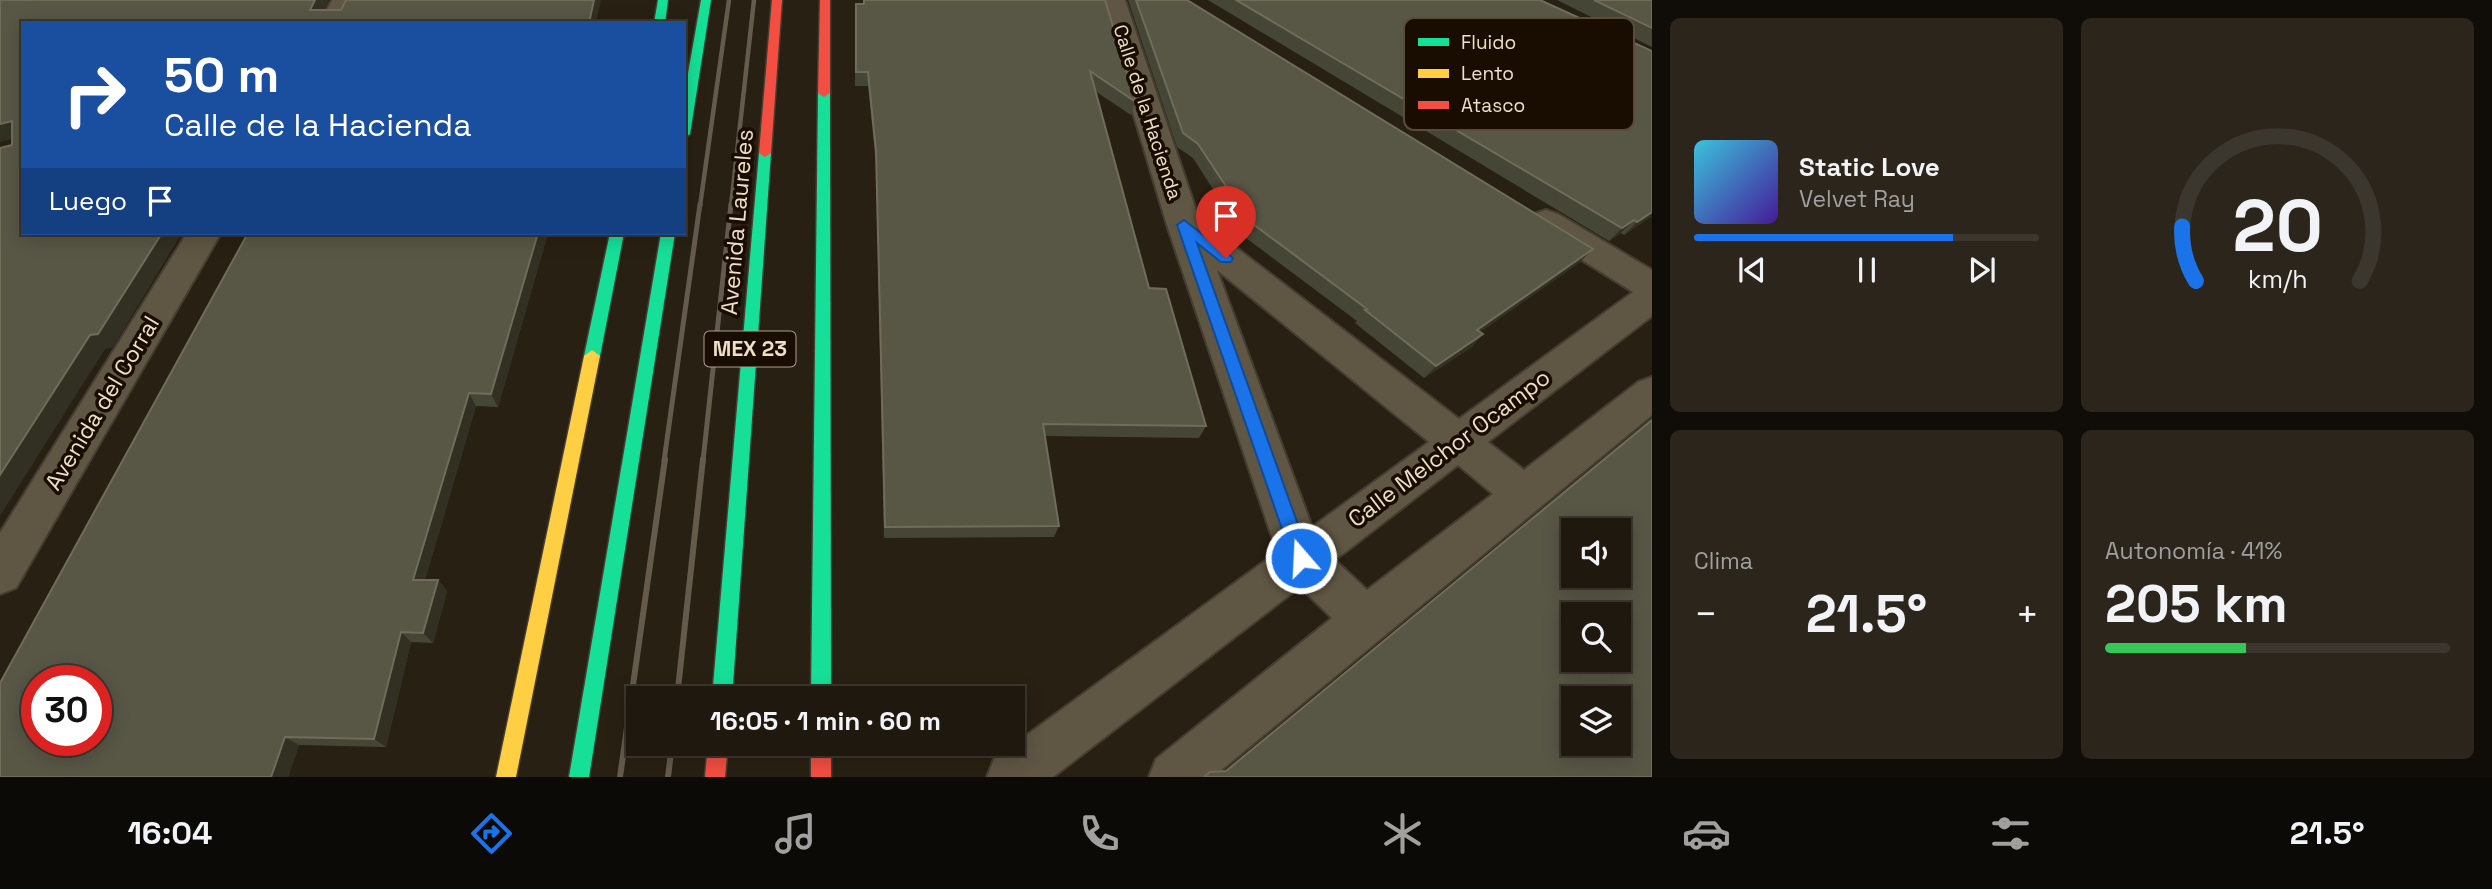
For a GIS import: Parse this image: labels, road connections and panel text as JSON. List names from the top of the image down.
{
  "streets": {
    "main road": ["Avenida Laureles", "MEX 23"],
    "street": ["Calle de la Hacienda", "Avenida del Corral", "Calle Melchor Ocampo"]
  },
  "crossings": [
    ["Calle de la Hacienda", "Calle Melchor Ocampo"]
  ],
  "legend": ["Fluido", "Lento", "Atasco"],
  "page": {
    "turn": ["50 m", "Calle de la Hacienda"],
    "song": ["Static Love", "Velvet Ray"],
    "then": "Luego",
    "tile": [
      "Clima",
      ["Autonomía · 41%", "205 km"]
    ],
    "heat": ["−", "21.5°", "+"],
    "limit": "30",
    "trip": "16:05 · 1 min · 60 m",
    "tabs": ["16:04", "21.5°"],
    "gauge": ["20", "km/h"]
  }
}
